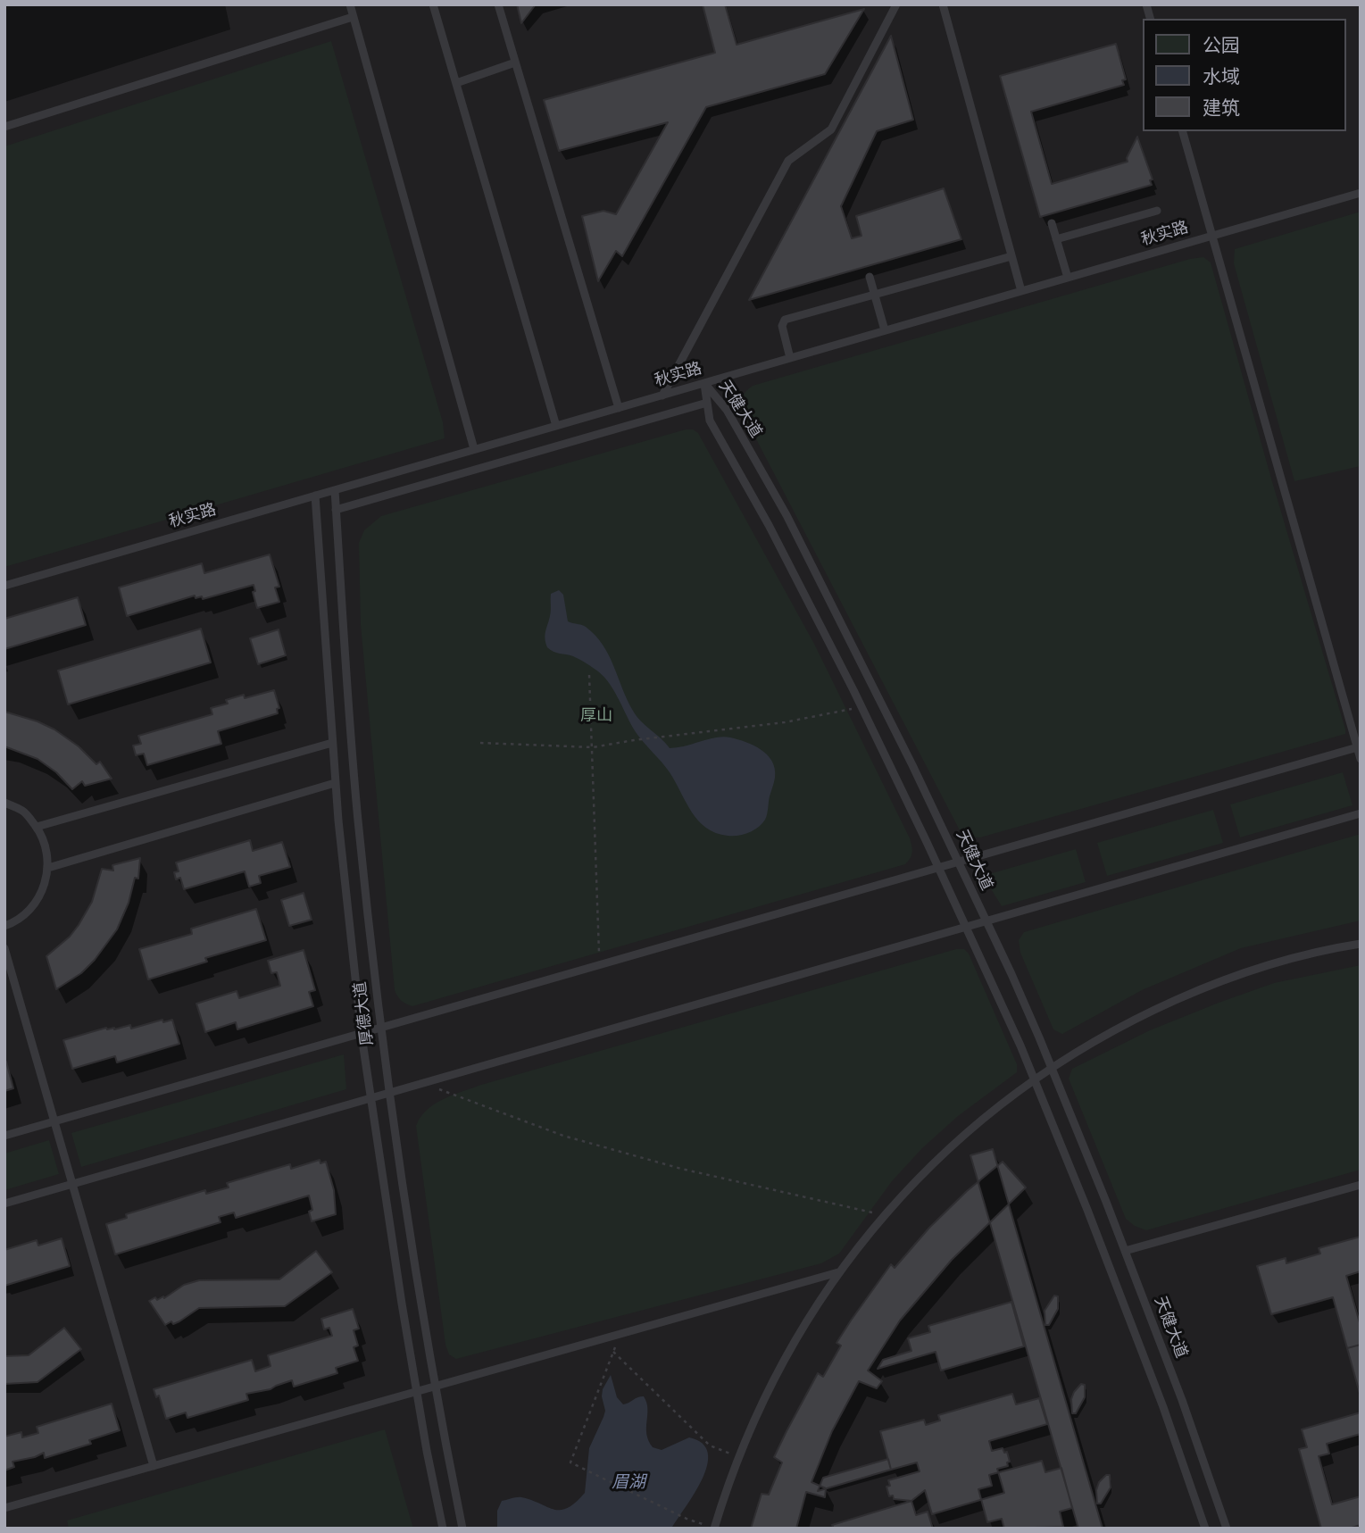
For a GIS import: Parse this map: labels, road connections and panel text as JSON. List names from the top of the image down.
{
  "streets": {
    "lane": ["秋实路", "天健大道", "厚德大道"]
  },
  "crossings": [
    ["秋实路", "天健大道"],
    ["秋实路", "厚德大道"]
  ],
  "water": ["眉湖"],
  "parks": ["厚山"],
  "legend": ["公园", "水域", "建筑"]
}
